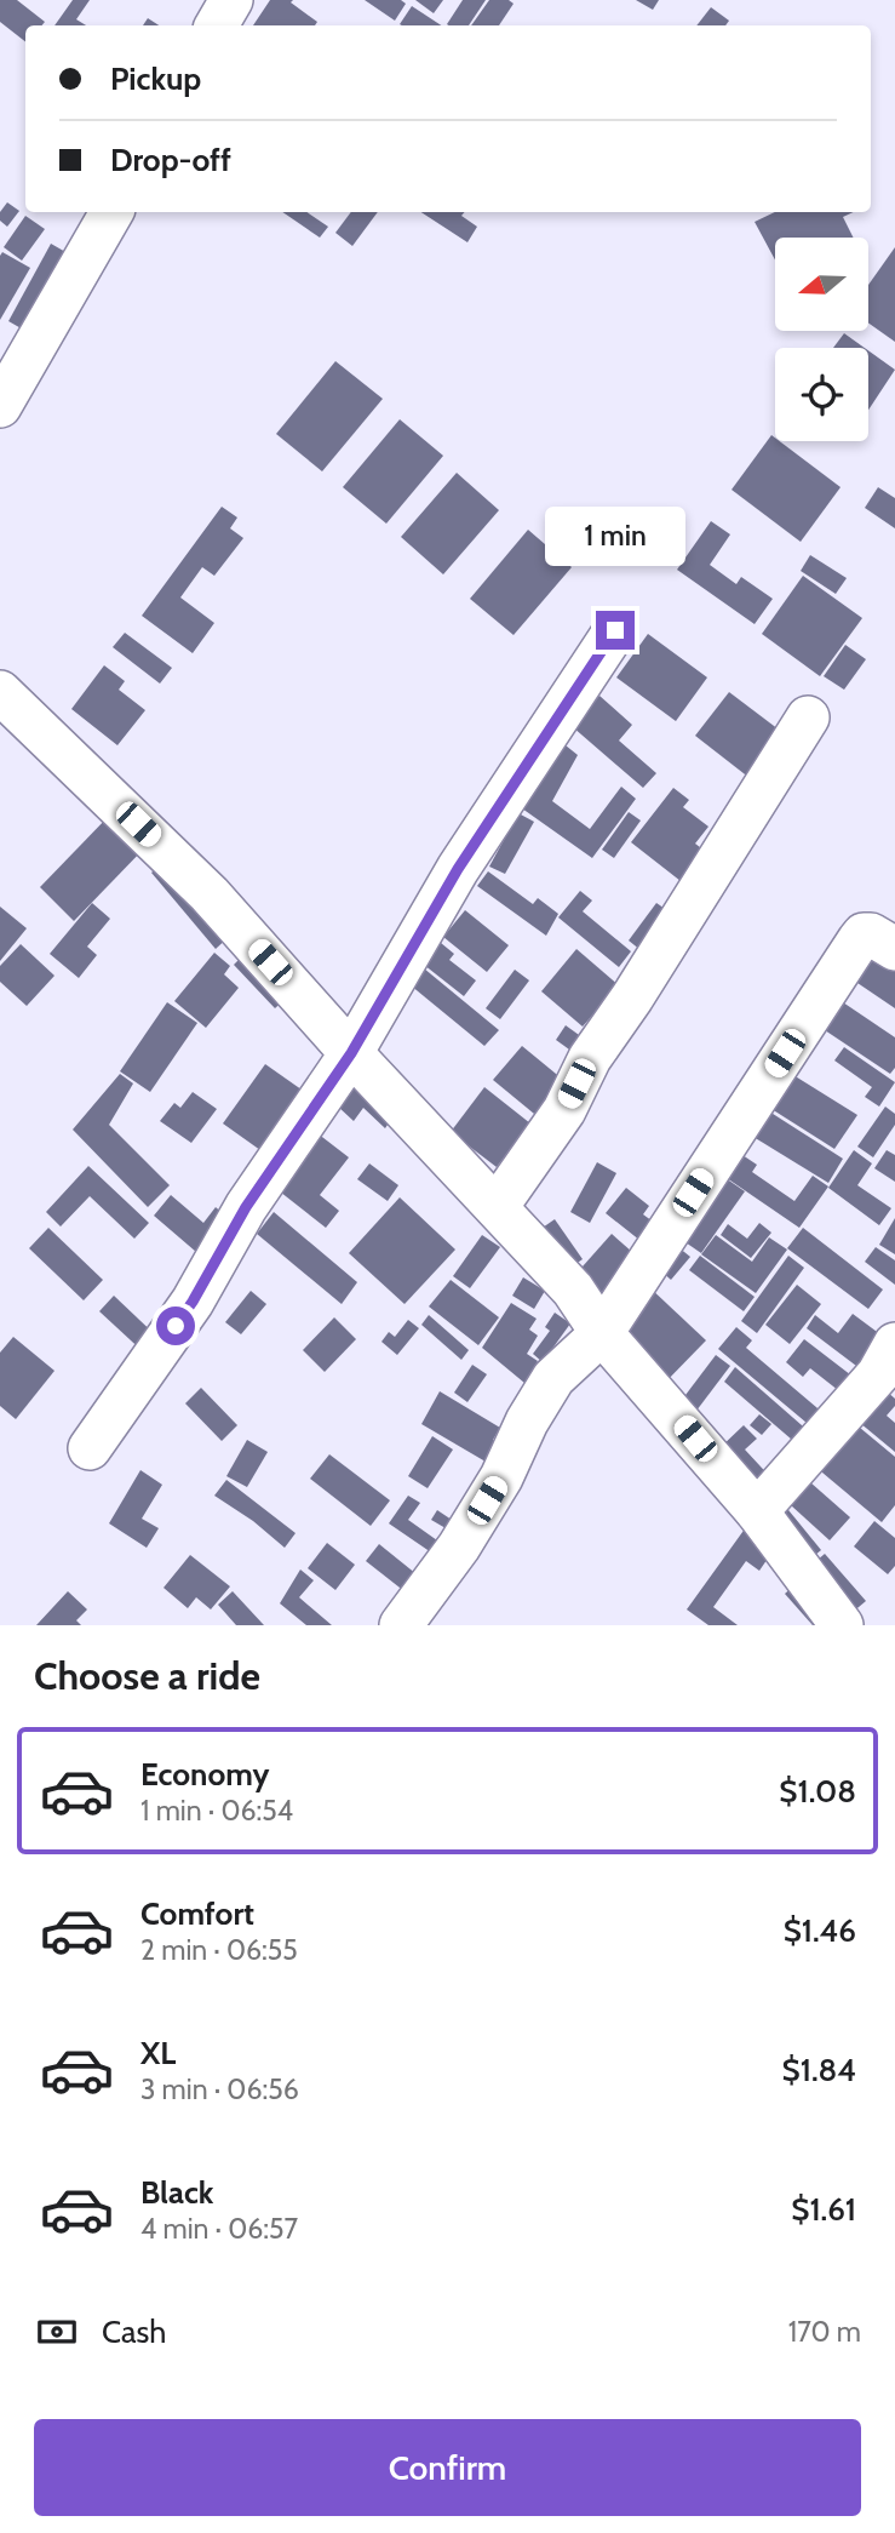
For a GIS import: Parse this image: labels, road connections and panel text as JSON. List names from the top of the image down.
{
  "north": "left",
  "page": {
    "banner": ["Pickup", "Drop-off"],
    "bubble": "1 min",
    "heading": "Choose a ride",
    "list": [
      {
        "name": "Economy",
        "note": "1 min · 06:54",
        "value": "$1.08"
      },
      {
        "name": "Comfort",
        "note": "2 min · 06:55",
        "value": "$1.46"
      },
      {
        "name": "XL",
        "note": "3 min · 06:56",
        "value": "$1.84"
      },
      {
        "name": "Black",
        "note": "4 min · 06:57",
        "value": "$1.61"
      }
    ],
    "pay": ["Cash", "170 m"],
    "buttons": "Confirm"
  }
}
